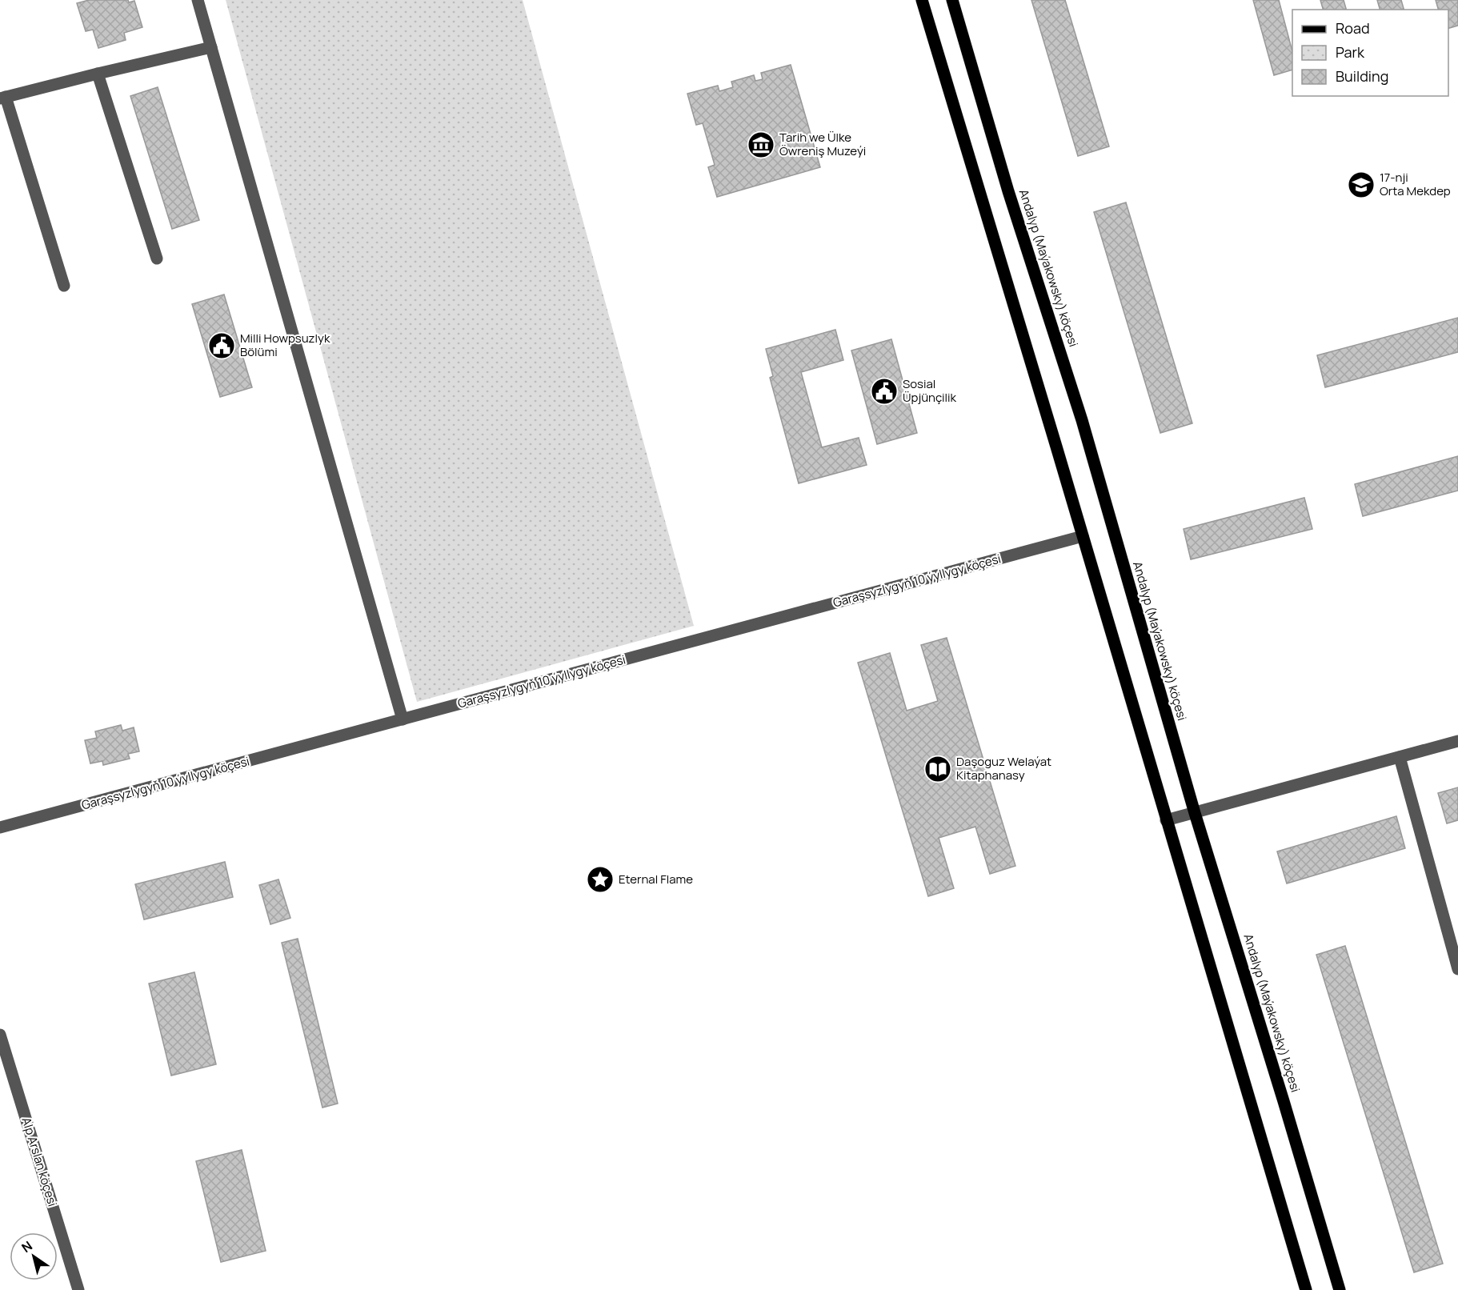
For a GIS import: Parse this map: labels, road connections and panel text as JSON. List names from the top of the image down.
{
  "streets": {
    "main road": ["Andalyp (Maýakowsky) köçesi"],
    "street": ["Garaşsyzlygyň 10 ýyllygy köçesi", "Alp Arslan köçesi"]
  },
  "places": {
    "museum": ["Tarih we Ülke Öwreniş Muzeýi"],
    "school or university": ["17-nji Orta Mekdep"],
    "public building": ["Milli Howpsuzlyk Bölümi", "Sosial Üpjünçilik"],
    "library": ["Daşoguz Welaýat Kitaphanasy"],
    "place": ["Eternal Flame"]
  },
  "legend": ["Road", "Park", "Building"],
  "north": "top left"
}
